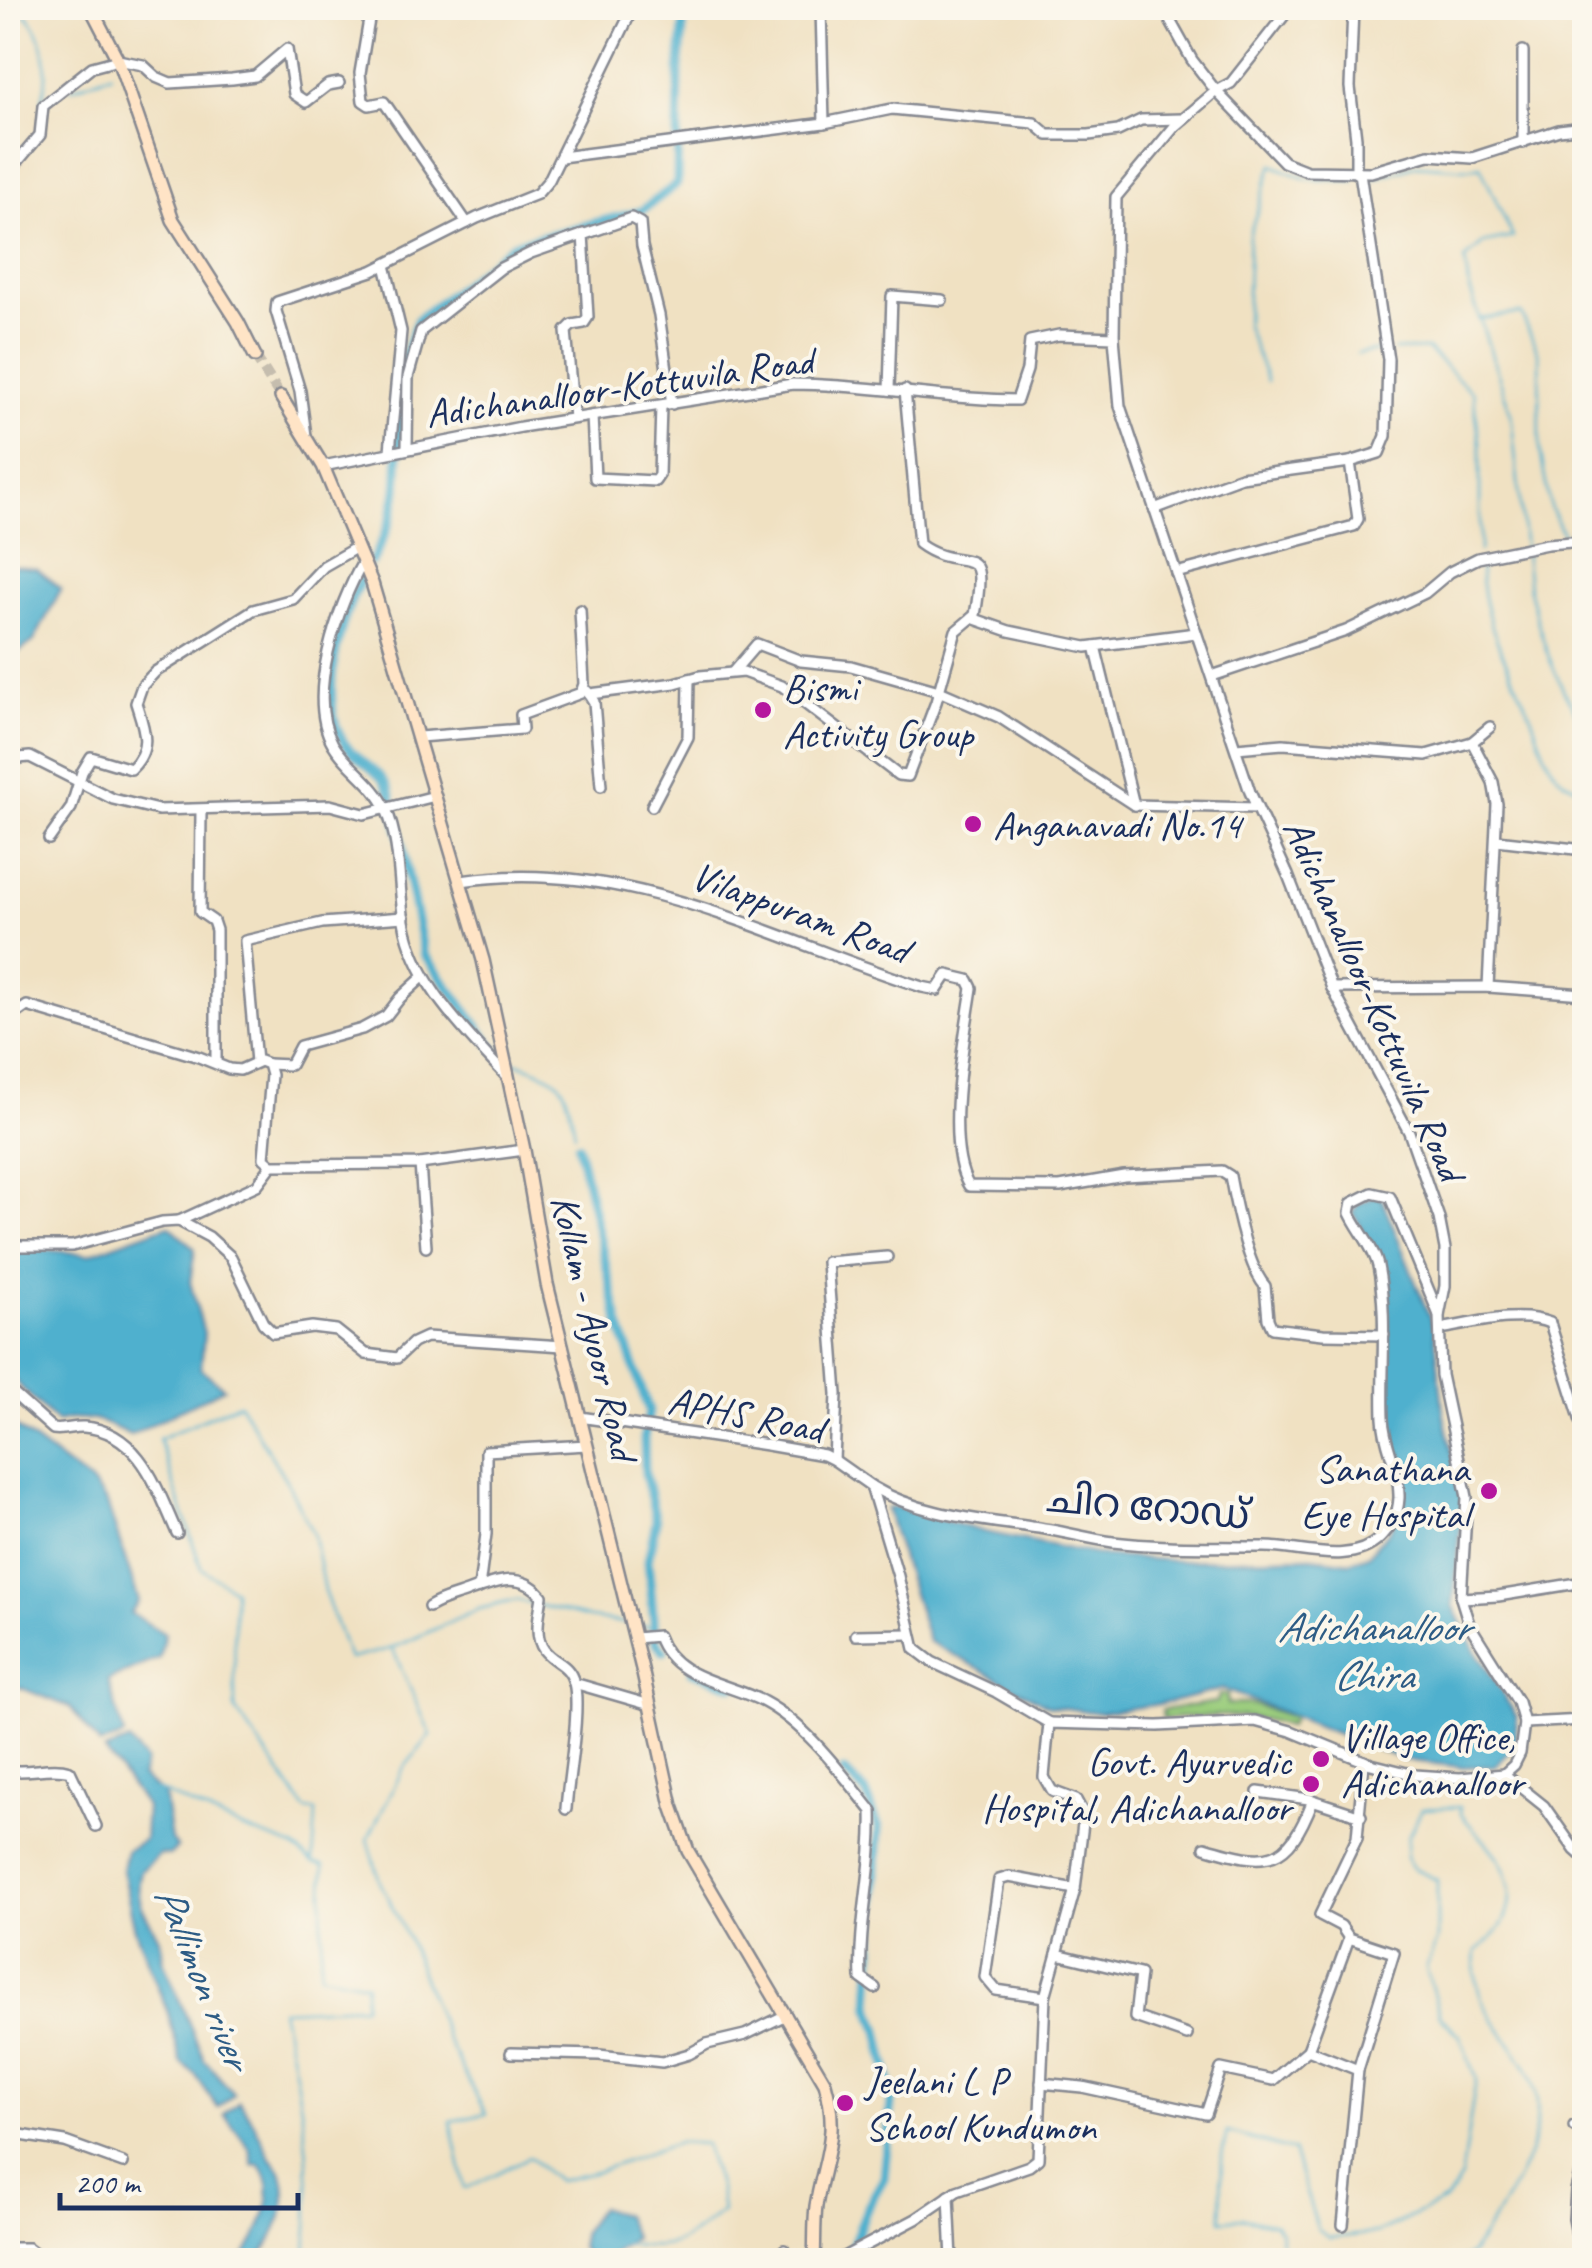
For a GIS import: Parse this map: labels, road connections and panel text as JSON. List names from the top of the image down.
{
  "streets": {
    "main road": ["Kollam - Ayoor Road"],
    "street": [
      "Adichanalloor-Kottuvila Road",
      "Vilappuram Road",
      "APHS Road",
      "ചിറ റോഡ്"
    ]
  },
  "crossings": [
    ["Adichanalloor-Kottuvila Road", "Kollam - Ayoor Road"],
    ["Adichanalloor-Kottuvila Road", "ചിറ റോഡ്"],
    ["Vilappuram Road", "Kollam - Ayoor Road"],
    ["Vilappuram Road", "ചിറ റോഡ്"],
    ["Kollam - Ayoor Road", "APHS Road"],
    ["APHS Road", "ചിറ റോഡ്"]
  ],
  "water": ["Adichanalloor Chira", "Pallimon river"],
  "places": [
    "Bismi Activity Group",
    "Anganavadi No.14",
    "Sanathana Eye Hospital",
    "Village Office, Adichanalloor",
    "Govt. Ayurvedic Hospital, Adichanalloor",
    "Jeelani L P School Kundumon"
  ],
  "scale_bar": "200 m"
}
